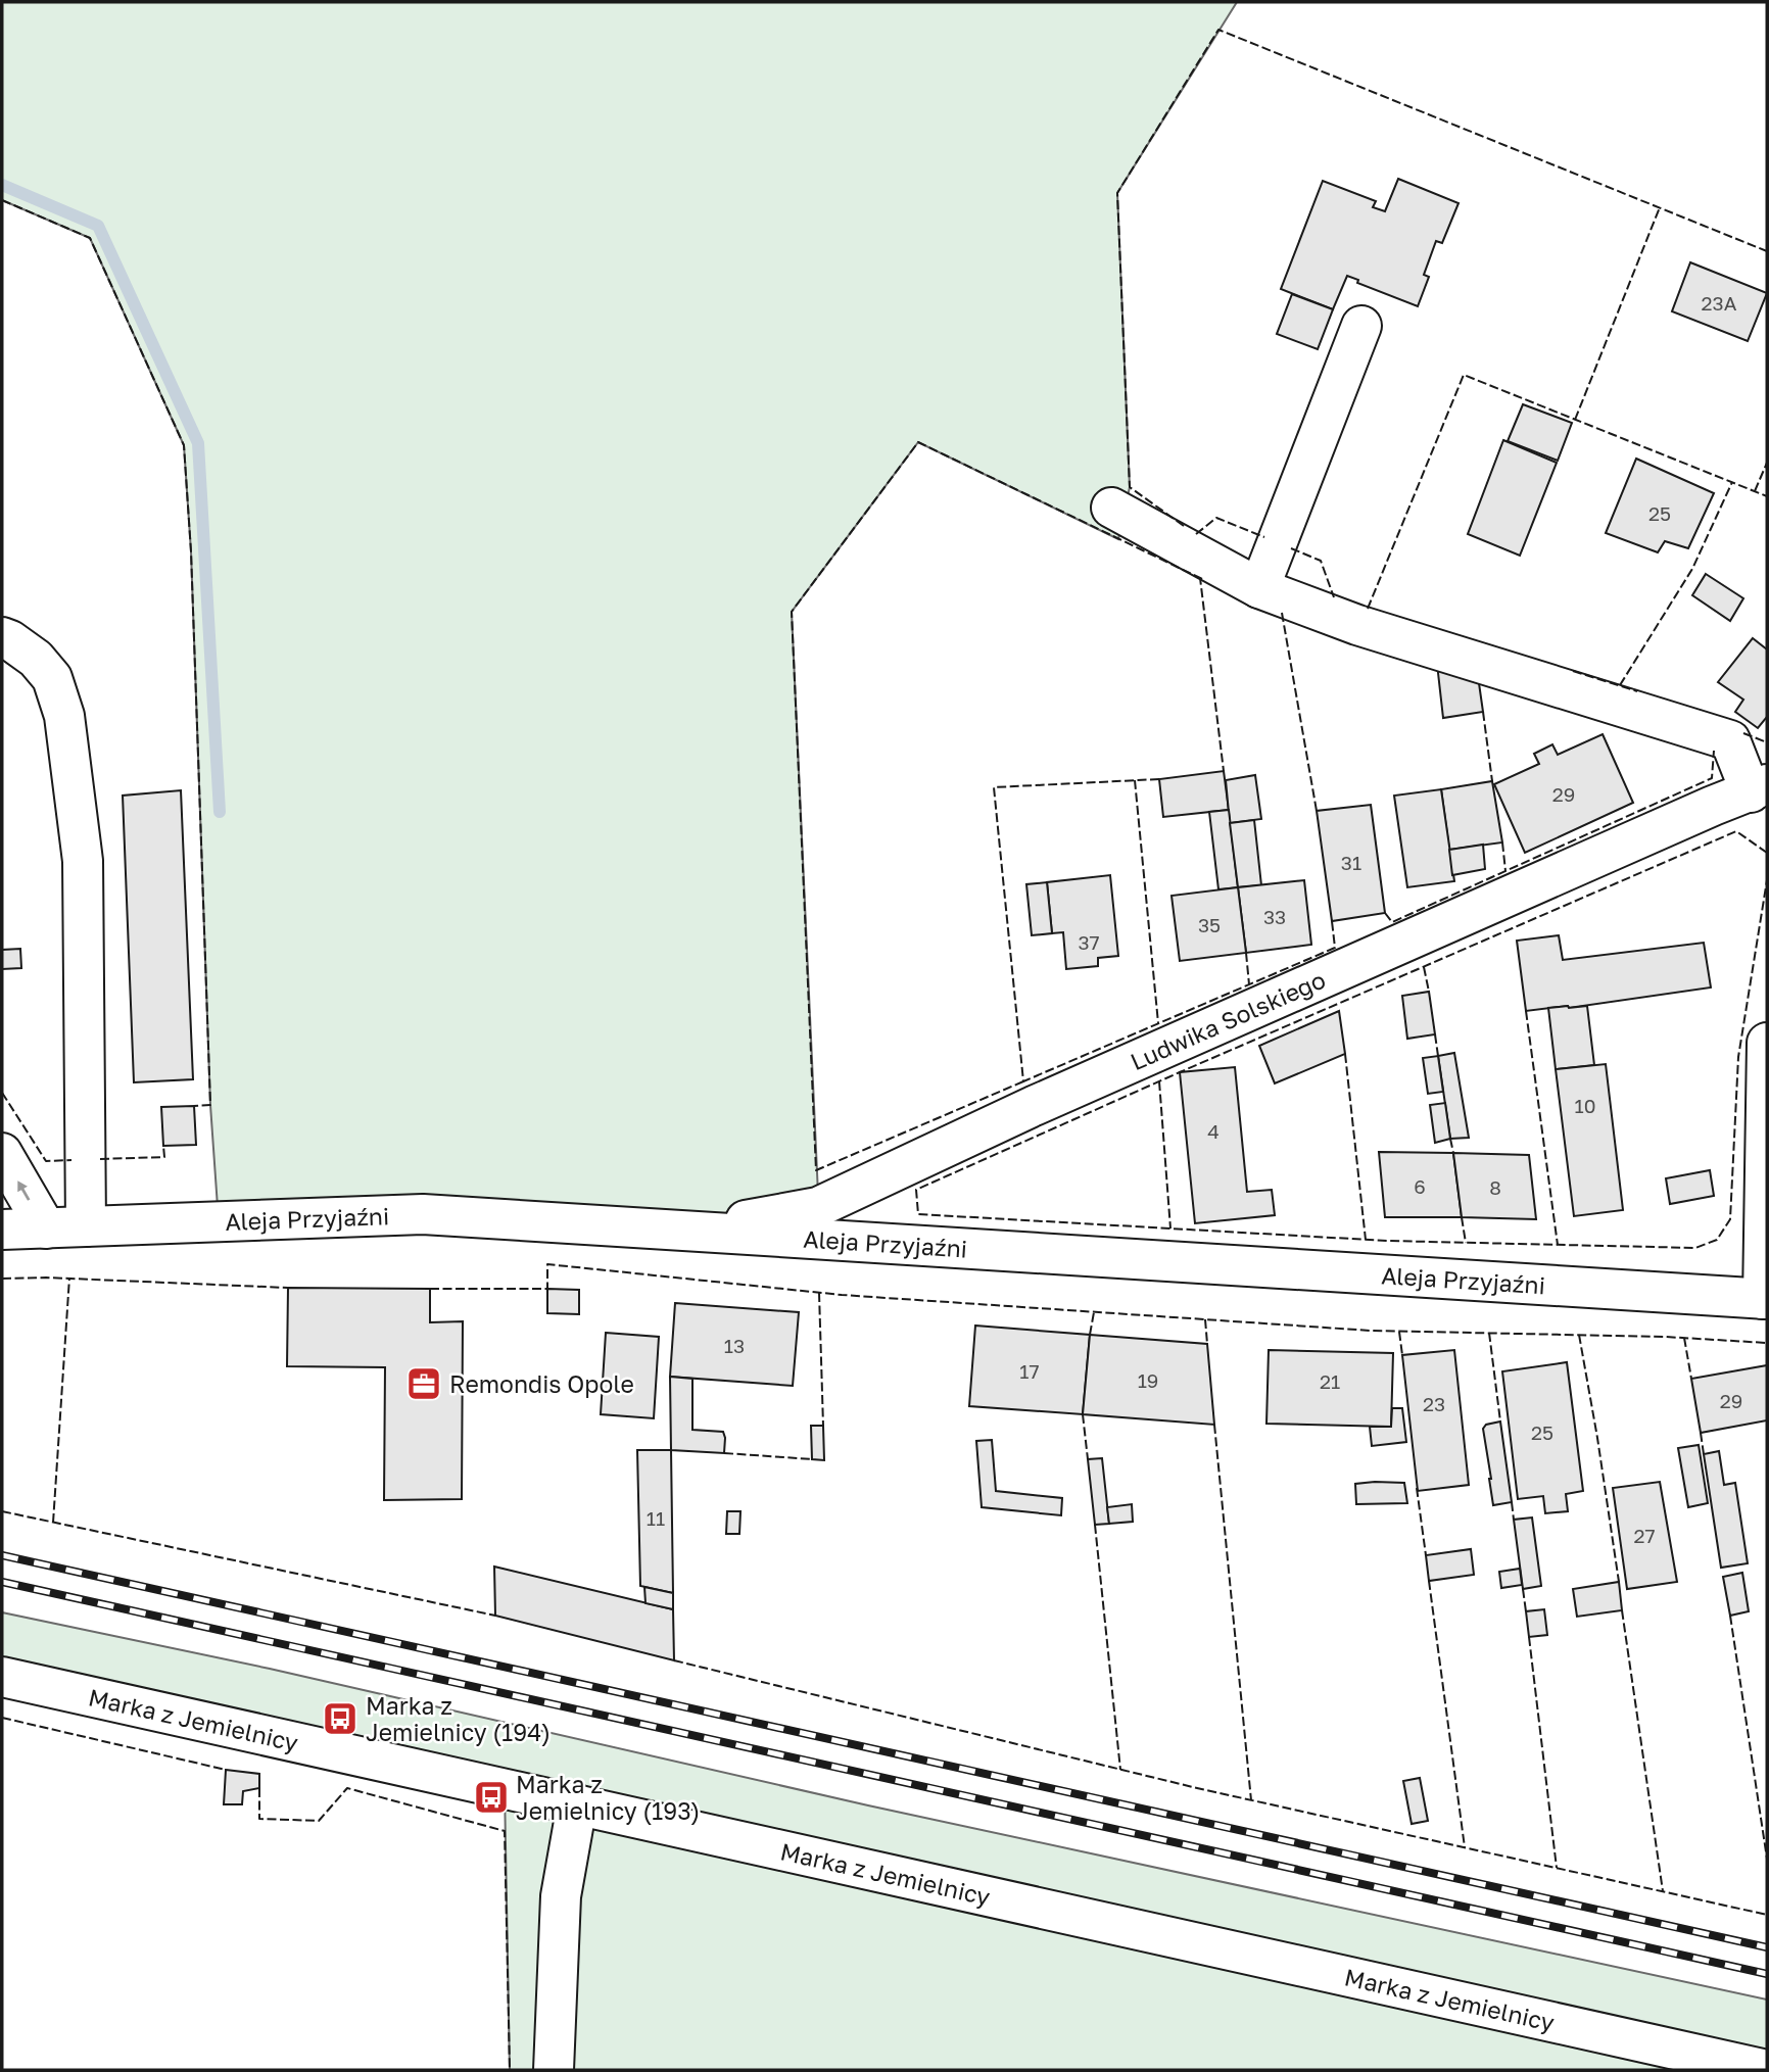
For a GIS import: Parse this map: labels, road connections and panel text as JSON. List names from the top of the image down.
{
  "streets": {
    "street": ["Ludwika Solskiego", "Aleja Przyjaźni", "Marka z Jemielnicy"]
  },
  "crossings": [
    ["Ludwika Solskiego", "Aleja Przyjaźni"]
  ],
  "places": {
    "office": ["Remondis Opole"],
    "bus stop": ["Marka z Jemielnicy (194)", "Marka z Jemielnicy (193)"]
  },
  "house_numbers": [
    "23A",
    "25",
    "29",
    "31",
    "33",
    "35",
    "37",
    "10",
    "4",
    "6",
    "8",
    "13",
    "17",
    "19",
    "21",
    "29",
    "23",
    "25",
    "11",
    "27"
  ]
}
